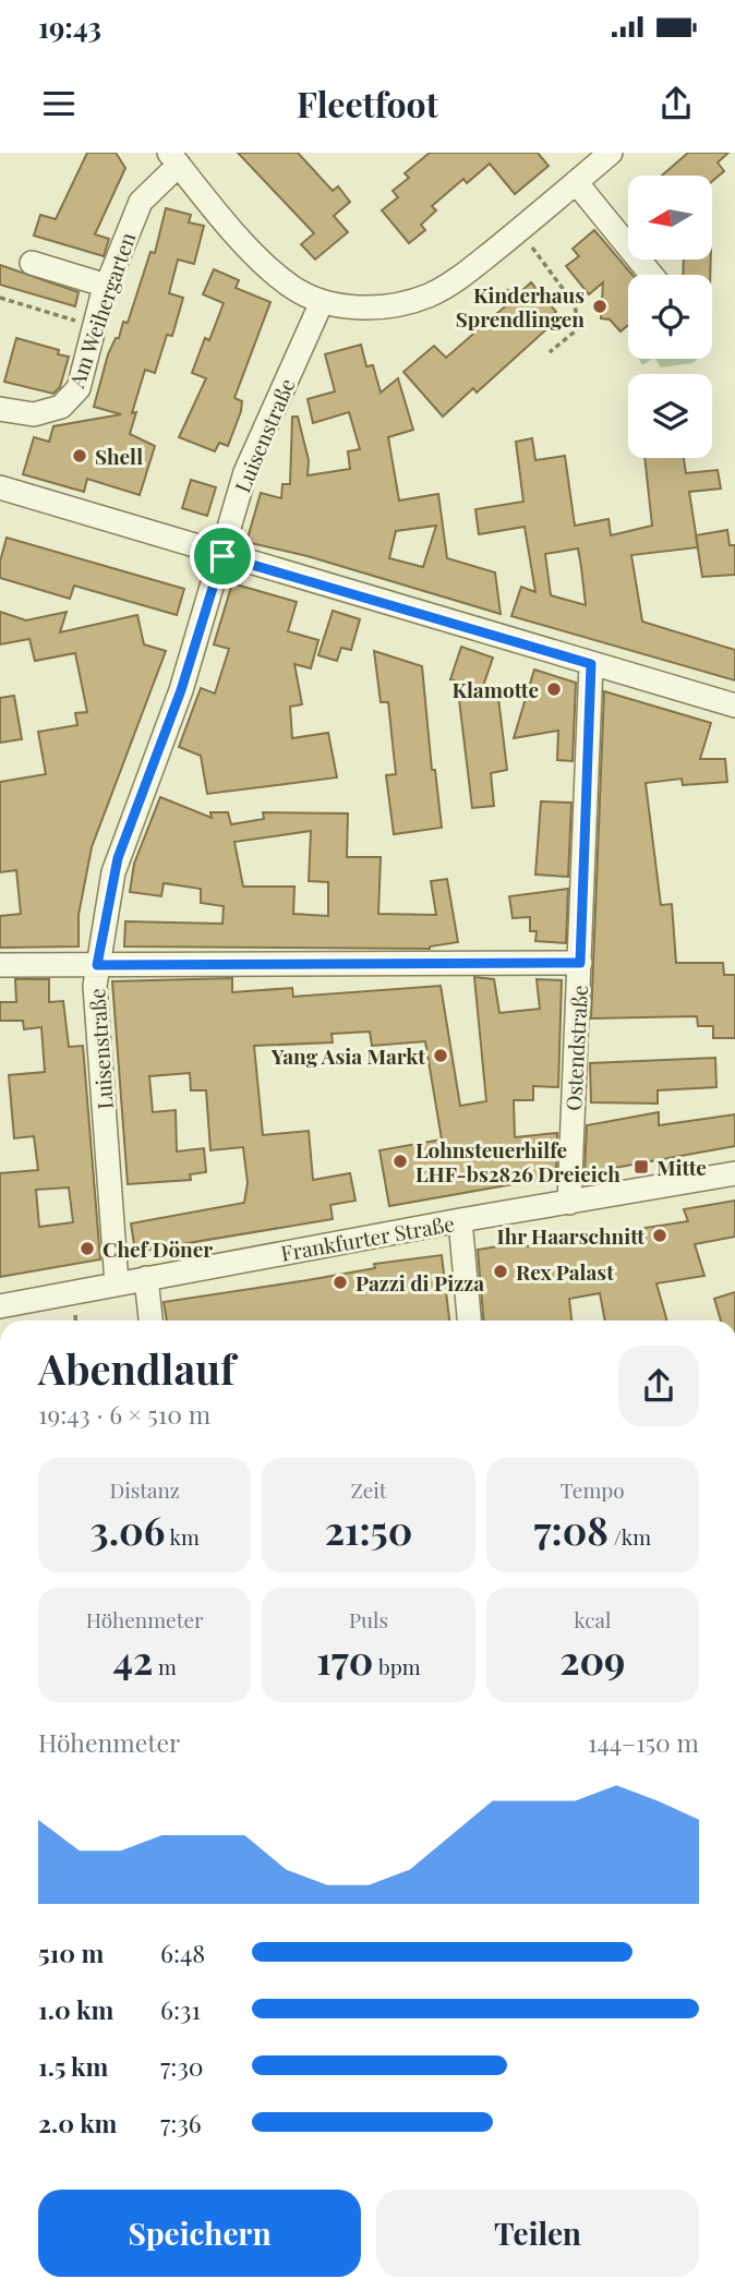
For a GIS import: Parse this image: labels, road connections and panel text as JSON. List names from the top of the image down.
{
  "streets": {
    "street": [
      "Am Weihergarten",
      "Luisenstraße",
      "Ostendstraße",
      "Frankfurter Straße"
    ]
  },
  "crossings": [
    ["Luisenstraße", "Frankfurter Straße"],
    ["Ostendstraße", "Frankfurter Straße"]
  ],
  "places": {
    "other": [
      "Kinderhaus Sprendlingen",
      "Shell",
      "Klamotte",
      "Yang Asia Markt",
      "Lohnsteuerhilfe LHF-bs2826 Dreieich",
      "Ihr Haarschnitt",
      "Chef Döner",
      "Rex Palast",
      "Pazzi di Pizza"
    ],
    "transit": ["Mitte"]
  },
  "north": "left",
  "page": {
    "status": "19:43",
    "header": "Fleetfoot",
    "heading": ["Abendlauf", "19:43 · 6 × 510 m"],
    "stats": [
      ["Distanz", "3.06 km"],
      ["Zeit", "21:50"],
      ["Tempo", "7:08 /km"],
      ["Höhenmeter", "42 m"],
      ["Puls", "170 bpm"],
      ["kcal", "209"]
    ],
    "chart": ["Höhenmeter", "144–150 m"],
    "list": [
      {
        "name": "510 m",
        "note": "6:48"
      },
      {
        "name": "1.0 km",
        "note": "6:31"
      },
      {
        "name": "1.5 km",
        "note": "7:30"
      },
      {
        "name": "2.0 km",
        "note": "7:36"
      }
    ],
    "buttons": ["Speichern", "Teilen"]
  }
}
